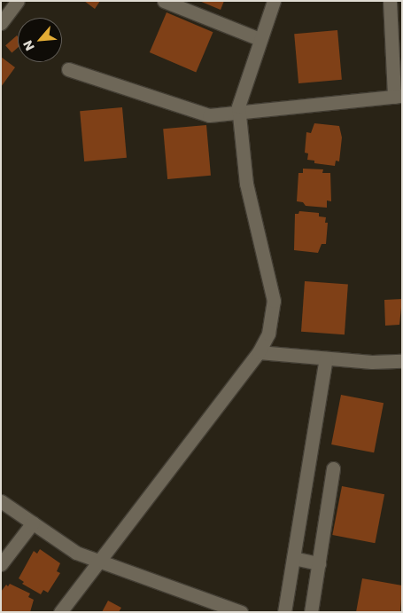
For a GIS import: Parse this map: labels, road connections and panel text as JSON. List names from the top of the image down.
{
  "north": "bottom left"
}
